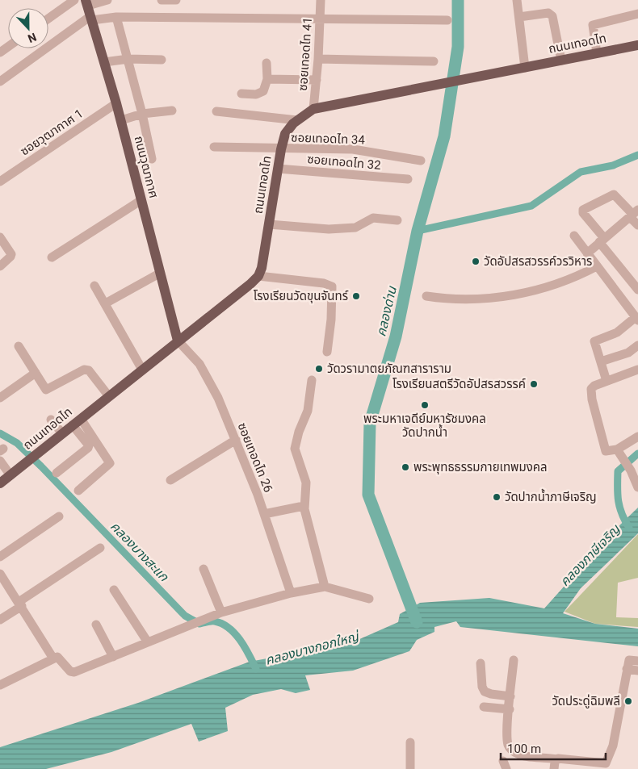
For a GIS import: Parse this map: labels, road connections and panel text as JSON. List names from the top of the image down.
{
  "streets": {
    "main road": ["ถนนเทอดไท", "ถนนวุฒากาศ"],
    "street": [
      "ซอยเทอดไท 41",
      "ซอยวุฒากาศ 1",
      "ซอยเทอดไท 34",
      "ซอยเทอดไท 32",
      "ซอยเทอดไท 26"
    ]
  },
  "crossings": [
    ["ถนนเทอดไท", "ซอยเทอดไท 41"],
    ["ถนนเทอดไท", "ซอยเทอดไท 34"],
    ["ถนนเทอดไท", "ซอยเทอดไท 32"],
    ["ถนนเทอดไท", "ถนนวุฒากาศ"],
    ["ถนนเทอดไท", "ซอยเทอดไท 26"],
    ["ซอยวุฒากาศ 1", "ถนนวุฒากาศ"],
    ["ถนนวุฒากาศ", "ซอยเทอดไท 26"]
  ],
  "water": [
    "คลองด่าน",
    "คลองบางสะแก",
    "คลองภาษีเจริญ",
    "คลองบางกอกใหญ่"
  ],
  "places": [
    "วัดอัปสรสวรรค์วรวิหาร",
    "โรงเรียนวัดขุนจันทร์",
    "วัดวรามาตยภัณฑสาราราม",
    "โรงเรียนสตรีวัดอัปสรสวรรค์",
    "พระมหาเจดีย์มหารัชมงคล วัดปากน้ำ",
    "พระพุทธธรรมกายเทพมงคล",
    "วัดปากน้ำภาษีเจริญ",
    "วัดประดู่ฉิมพลี"
  ],
  "scale_bar": "100 m",
  "north": "bottom"
}
